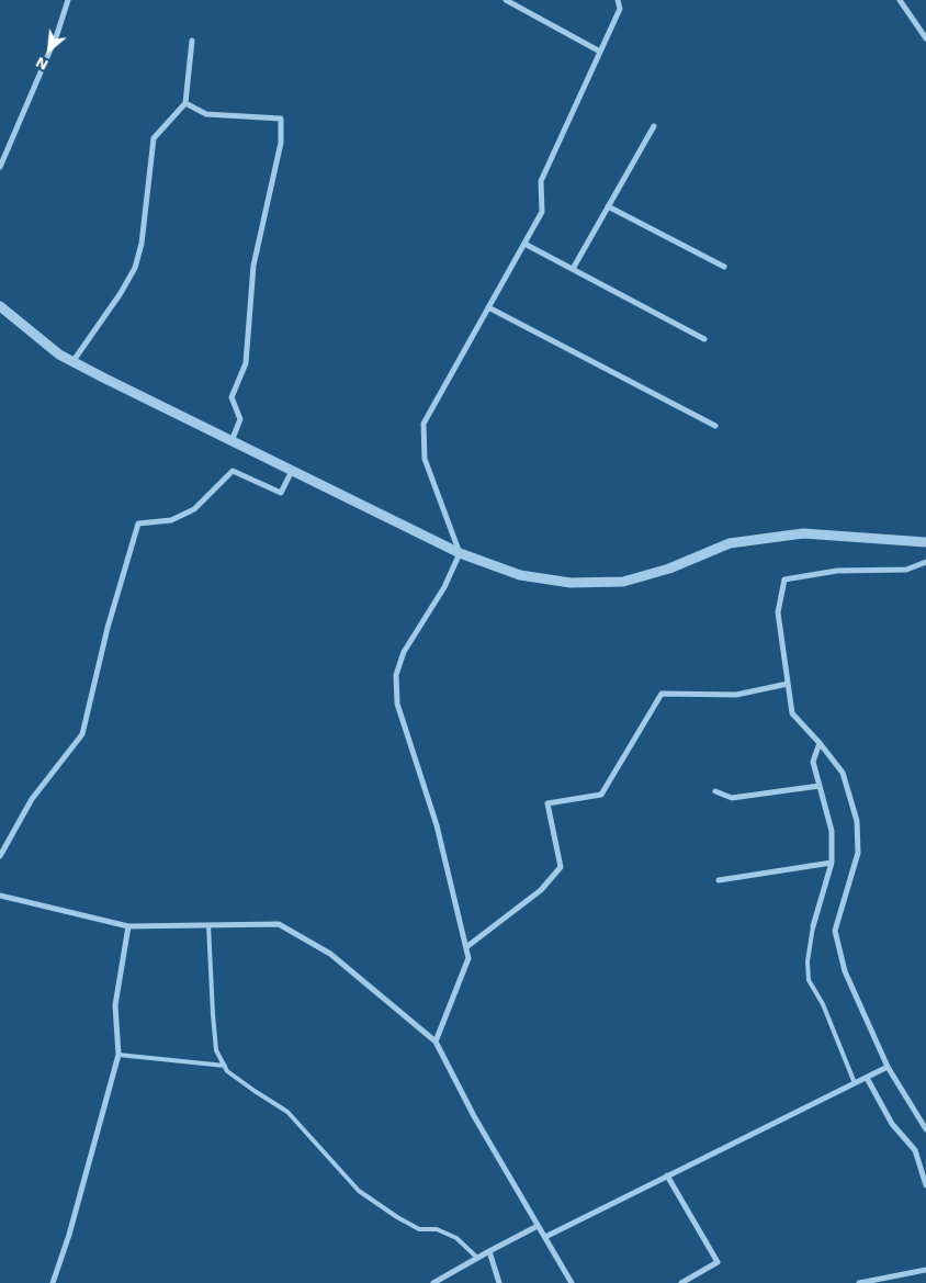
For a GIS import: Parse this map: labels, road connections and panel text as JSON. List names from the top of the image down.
{
  "north": "bottom left"
}
